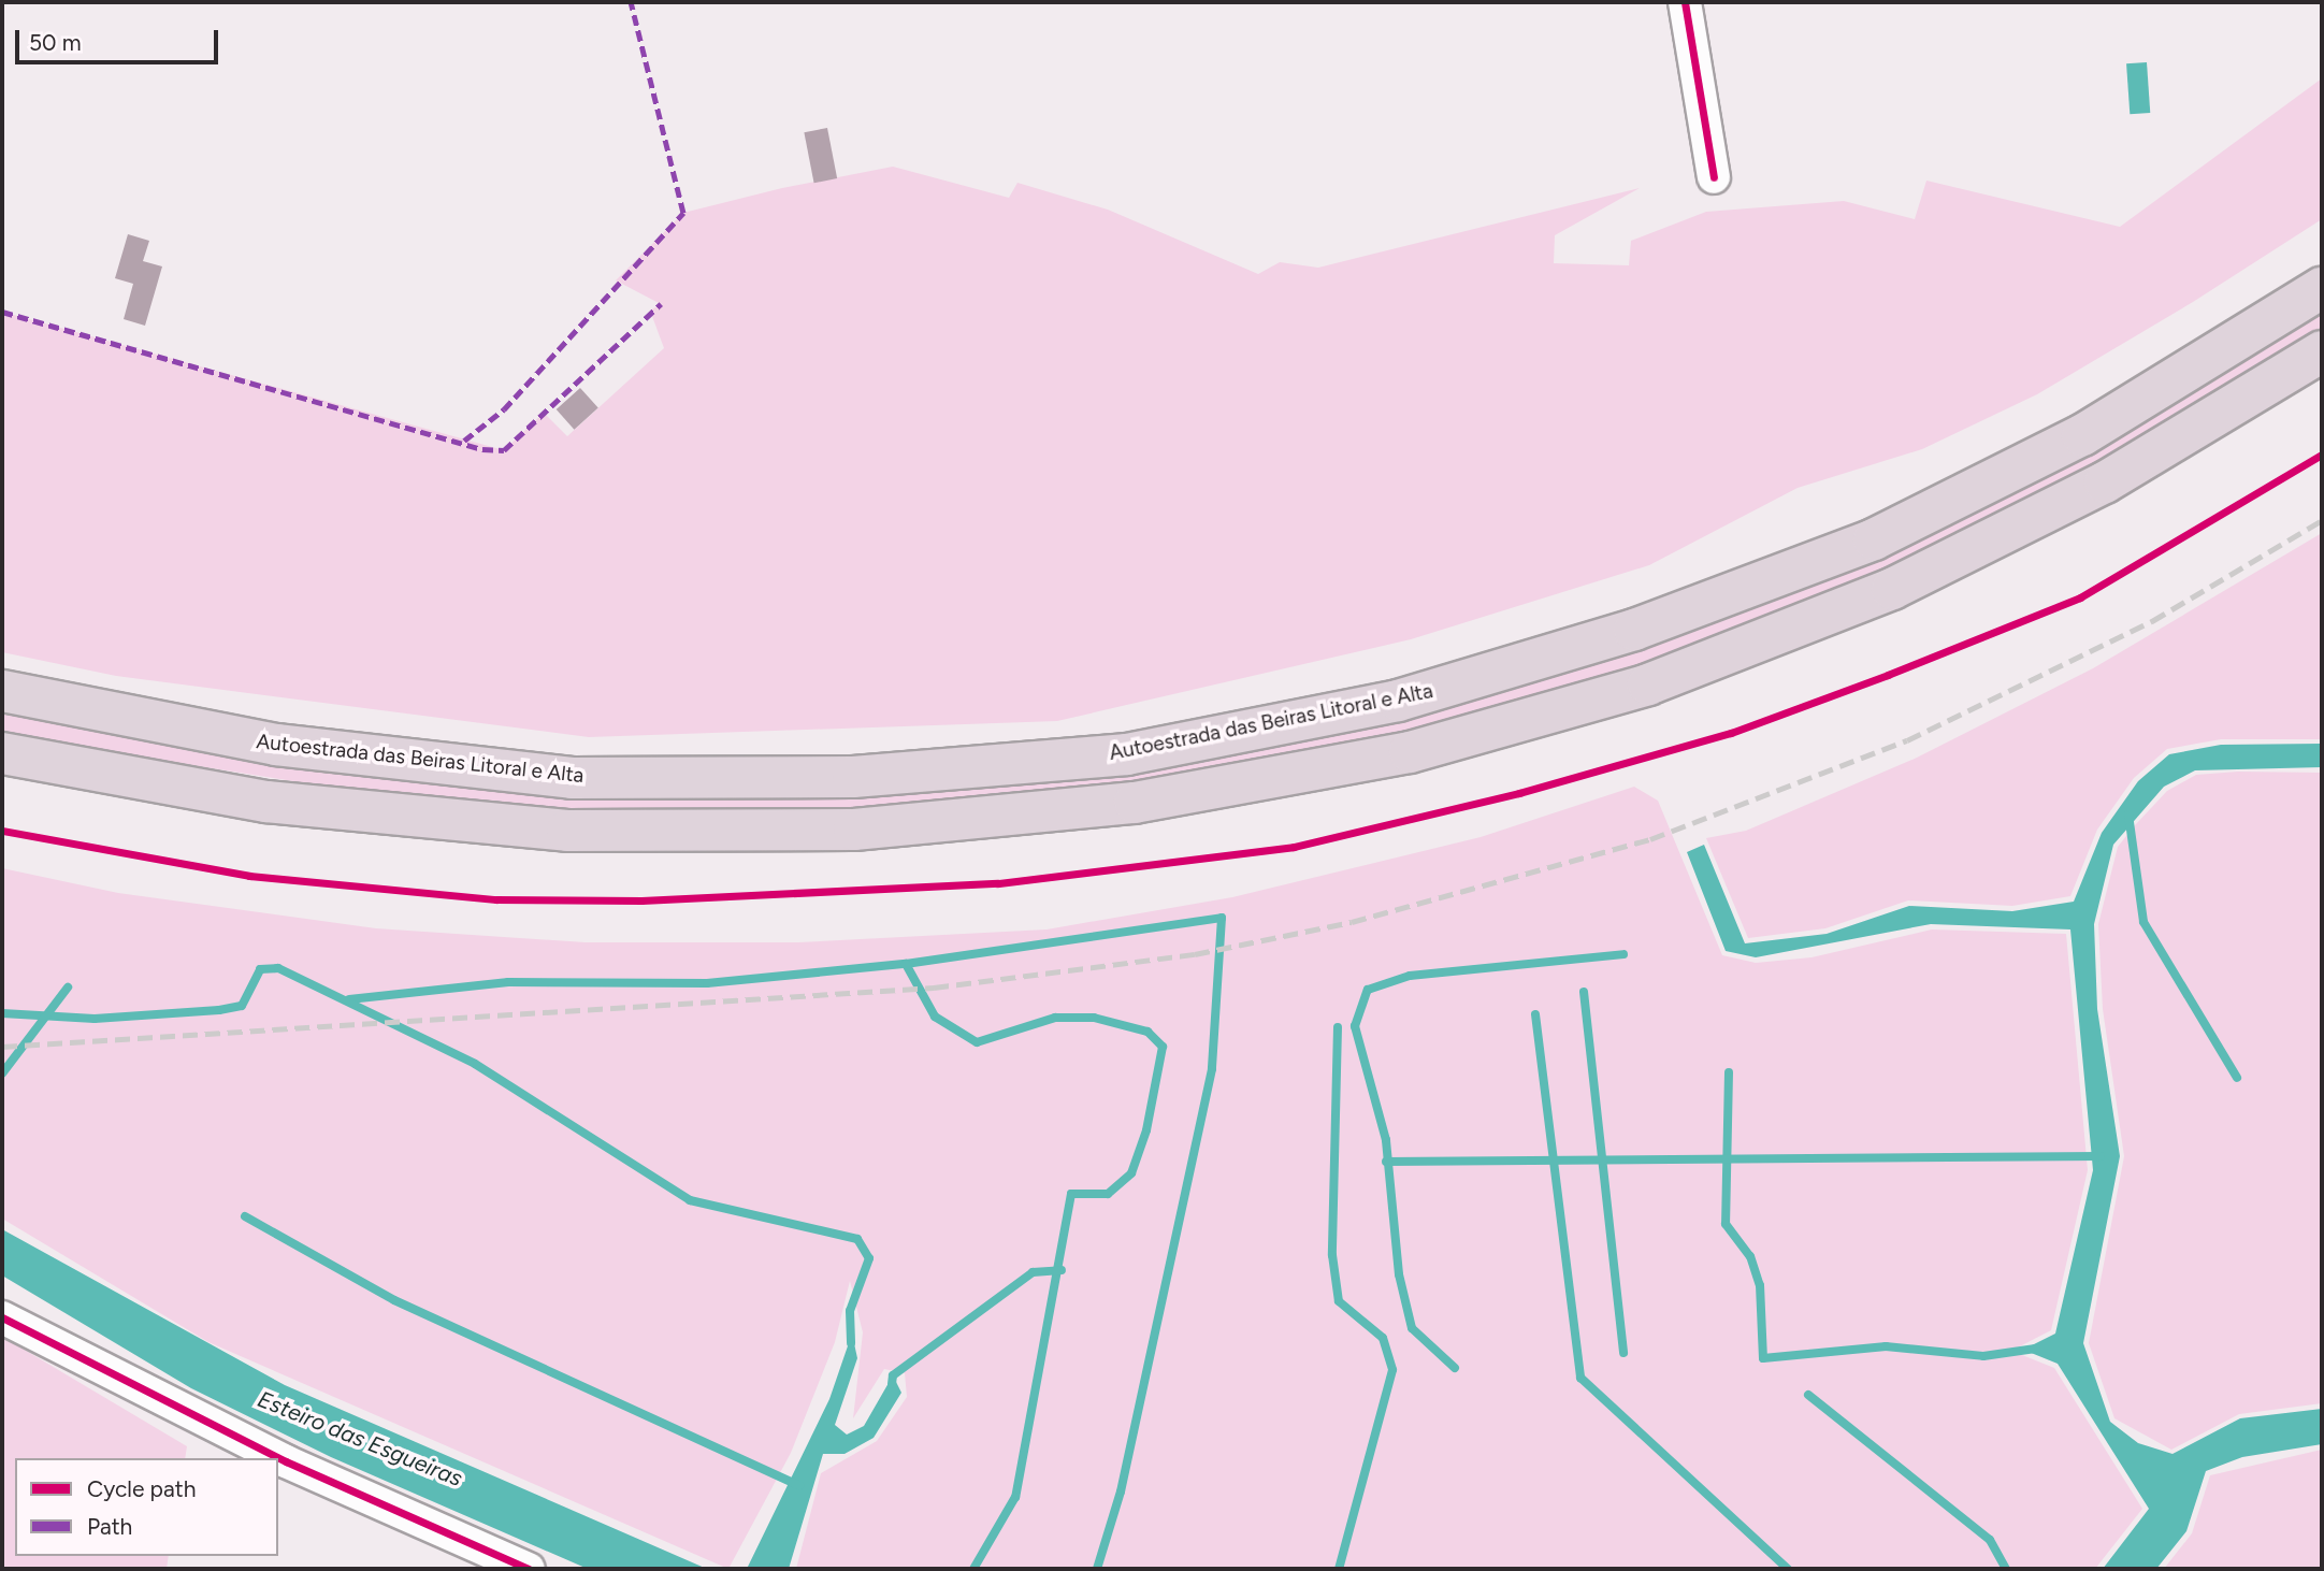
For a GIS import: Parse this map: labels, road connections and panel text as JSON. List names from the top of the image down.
{
  "streets": {
    "highway": ["Autoestrada das Beiras Litoral e Alta"]
  },
  "water": ["Esteiro das Esgueiras"],
  "legend": ["Cycle path", "Path"],
  "scale_bar": "50 m"
}
